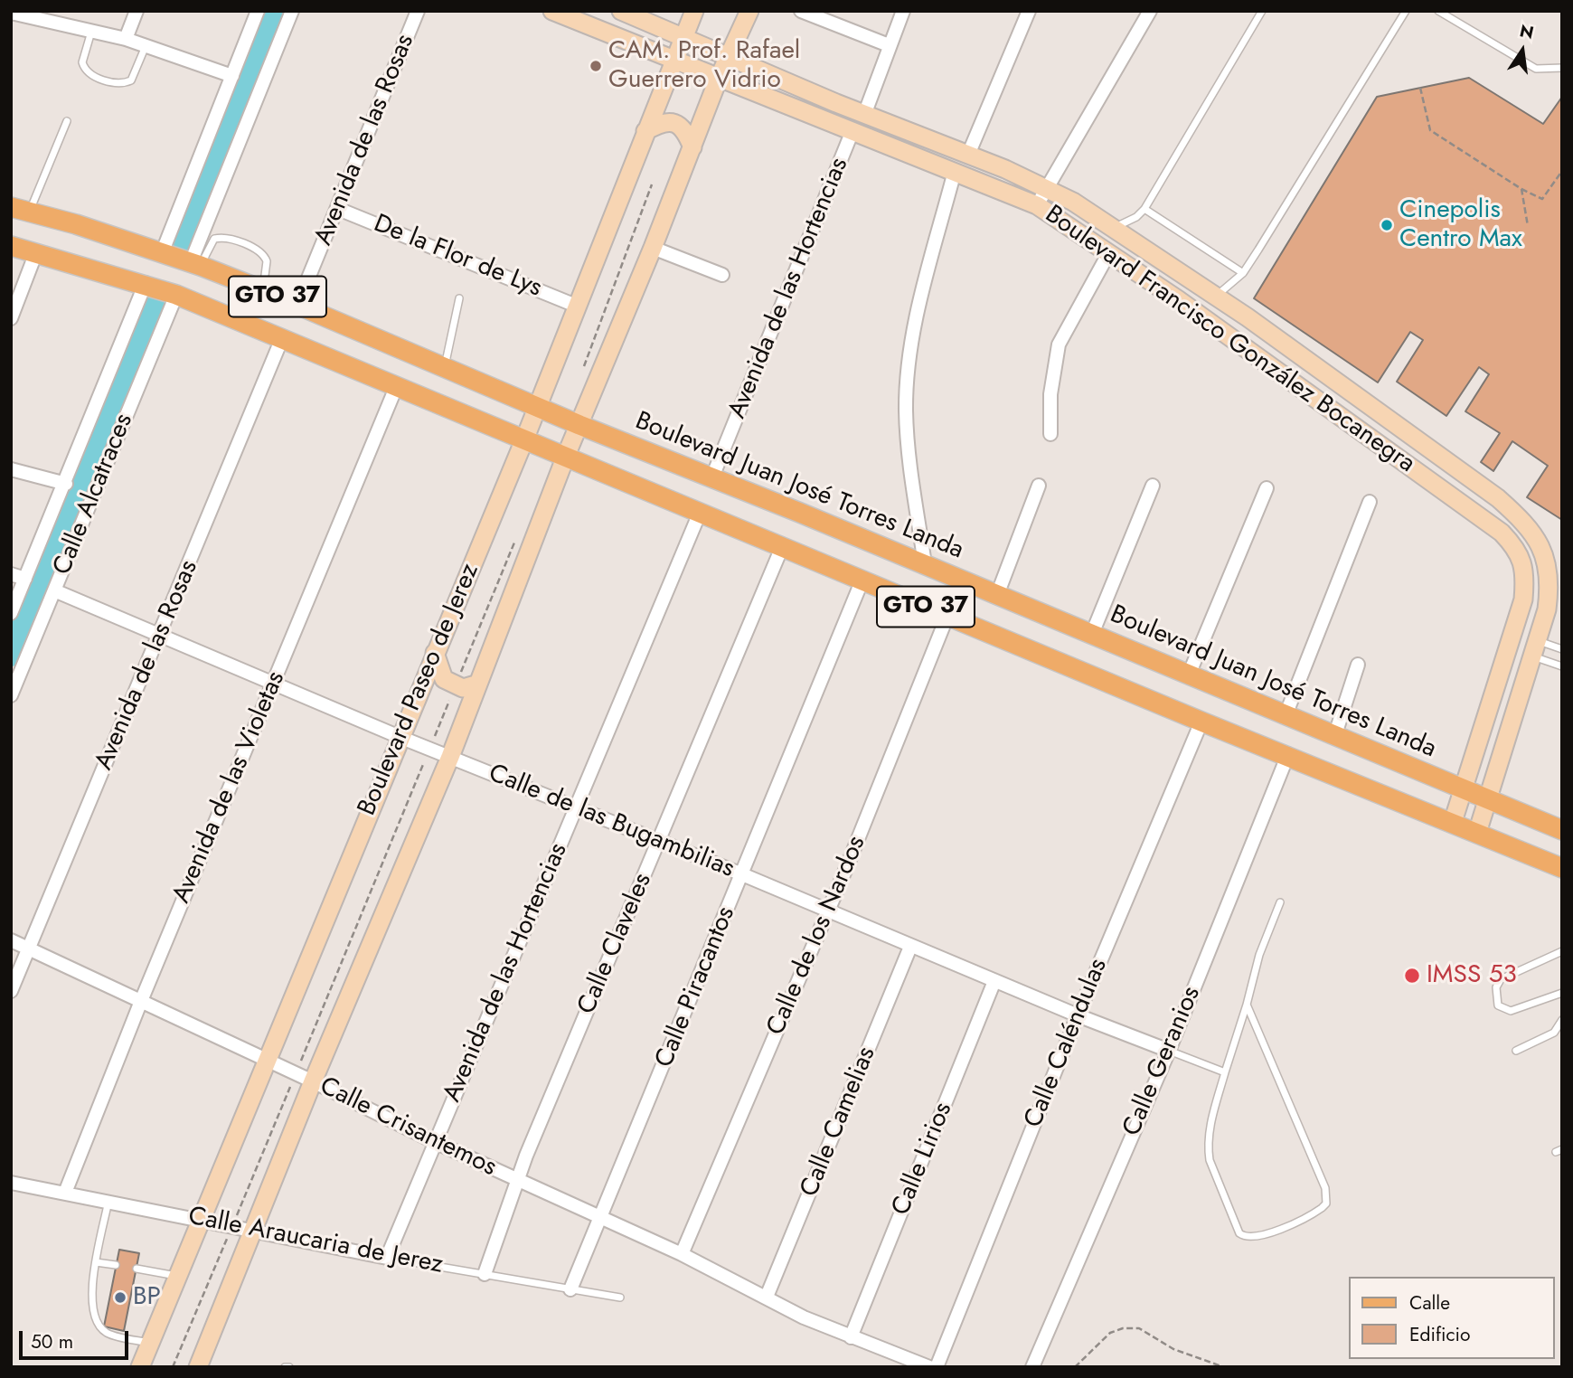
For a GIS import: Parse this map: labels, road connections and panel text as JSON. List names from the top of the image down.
{
  "streets": {
    "main road": [
      "GTO 37",
      "Boulevard Francisco González Bocanegra",
      "Boulevard Juan José Torres Landa",
      "Boulevard Paseo de Jerez"
    ],
    "street": [
      "Avenida de las Rosas",
      "De la Flor de Lys",
      "Avenida de las Hortencias",
      "Calle Alcatraces",
      "Avenida de las Violetas",
      "Calle de las Bugambilias",
      "Calle de los Nardos",
      "Calle Claveles",
      "Calle Piracantos",
      "Calle Caléndulas",
      "Calle Geranios",
      "Calle Camelias",
      "Calle Crisantemos",
      "Calle Lirios",
      "Calle Araucaria de Jerez"
    ]
  },
  "crossings": [
    ["Avenida de las Rosas", "De la Flor de Lys"],
    ["Avenida de las Rosas", "GTO 37"],
    ["Avenida de las Rosas", "Boulevard Juan José Torres Landa"],
    ["Avenida de las Rosas", "Calle de las Bugambilias"],
    ["Avenida de las Rosas", "Calle Crisantemos"],
    ["De la Flor de Lys", "Boulevard Paseo de Jerez"],
    ["Avenida de las Hortencias", "GTO 37"],
    ["Avenida de las Hortencias", "Boulevard Francisco González Bocanegra"],
    ["Avenida de las Hortencias", "Boulevard Juan José Torres Landa"],
    ["Avenida de las Hortencias", "Calle de las Bugambilias"],
    ["Avenida de las Hortencias", "Calle Crisantemos"],
    ["Avenida de las Hortencias", "Calle Araucaria de Jerez"],
    ["GTO 37", "Boulevard Francisco González Bocanegra"],
    ["GTO 37", "Calle Alcatraces"],
    ["GTO 37", "Boulevard Paseo de Jerez"],
    ["GTO 37", "Avenida de las Violetas"],
    ["GTO 37", "Calle de los Nardos"],
    ["GTO 37", "Calle Claveles"],
    ["GTO 37", "Calle Piracantos"],
    ["GTO 37", "Calle Caléndulas"],
    ["GTO 37", "Calle Geranios"],
    ["Boulevard Francisco González Bocanegra", "Boulevard Juan José Torres Landa"],
    ["Boulevard Francisco González Bocanegra", "Boulevard Paseo de Jerez"],
    ["Boulevard Juan José Torres Landa", "Boulevard Paseo de Jerez"],
    ["Calle Alcatraces", "Calle de las Bugambilias"],
    ["Boulevard Paseo de Jerez", "Calle de las Bugambilias"],
    ["Boulevard Paseo de Jerez", "Calle Crisantemos"],
    ["Boulevard Paseo de Jerez", "Calle Araucaria de Jerez"],
    ["Avenida de las Violetas", "Calle de las Bugambilias"],
    ["Avenida de las Violetas", "Calle Crisantemos"],
    ["Avenida de las Violetas", "Calle Araucaria de Jerez"],
    ["Calle de las Bugambilias", "Calle de los Nardos"],
    ["Calle de las Bugambilias", "Calle Claveles"],
    ["Calle de las Bugambilias", "Calle Piracantos"],
    ["Calle de las Bugambilias", "Calle Caléndulas"],
    ["Calle de las Bugambilias", "Calle Geranios"],
    ["Calle de las Bugambilias", "Calle Camelias"],
    ["Calle de las Bugambilias", "Calle Lirios"],
    ["Calle de los Nardos", "Calle Crisantemos"],
    ["Calle Claveles", "Calle Crisantemos"],
    ["Calle Claveles", "Calle Araucaria de Jerez"],
    ["Calle Piracantos", "Calle Crisantemos"],
    ["Calle Piracantos", "Calle Araucaria de Jerez"],
    ["Calle Camelias", "Calle Crisantemos"],
    ["Calle Crisantemos", "Calle Lirios"]
  ],
  "places": [
    "CAM. Prof. Rafael Guerrero Vidrio",
    "Cinepolis Centro Max",
    "IMSS 53",
    "BP"
  ],
  "legend": ["Calle", "Edificio"],
  "scale_bar": "50 m",
  "north": "top"
}
